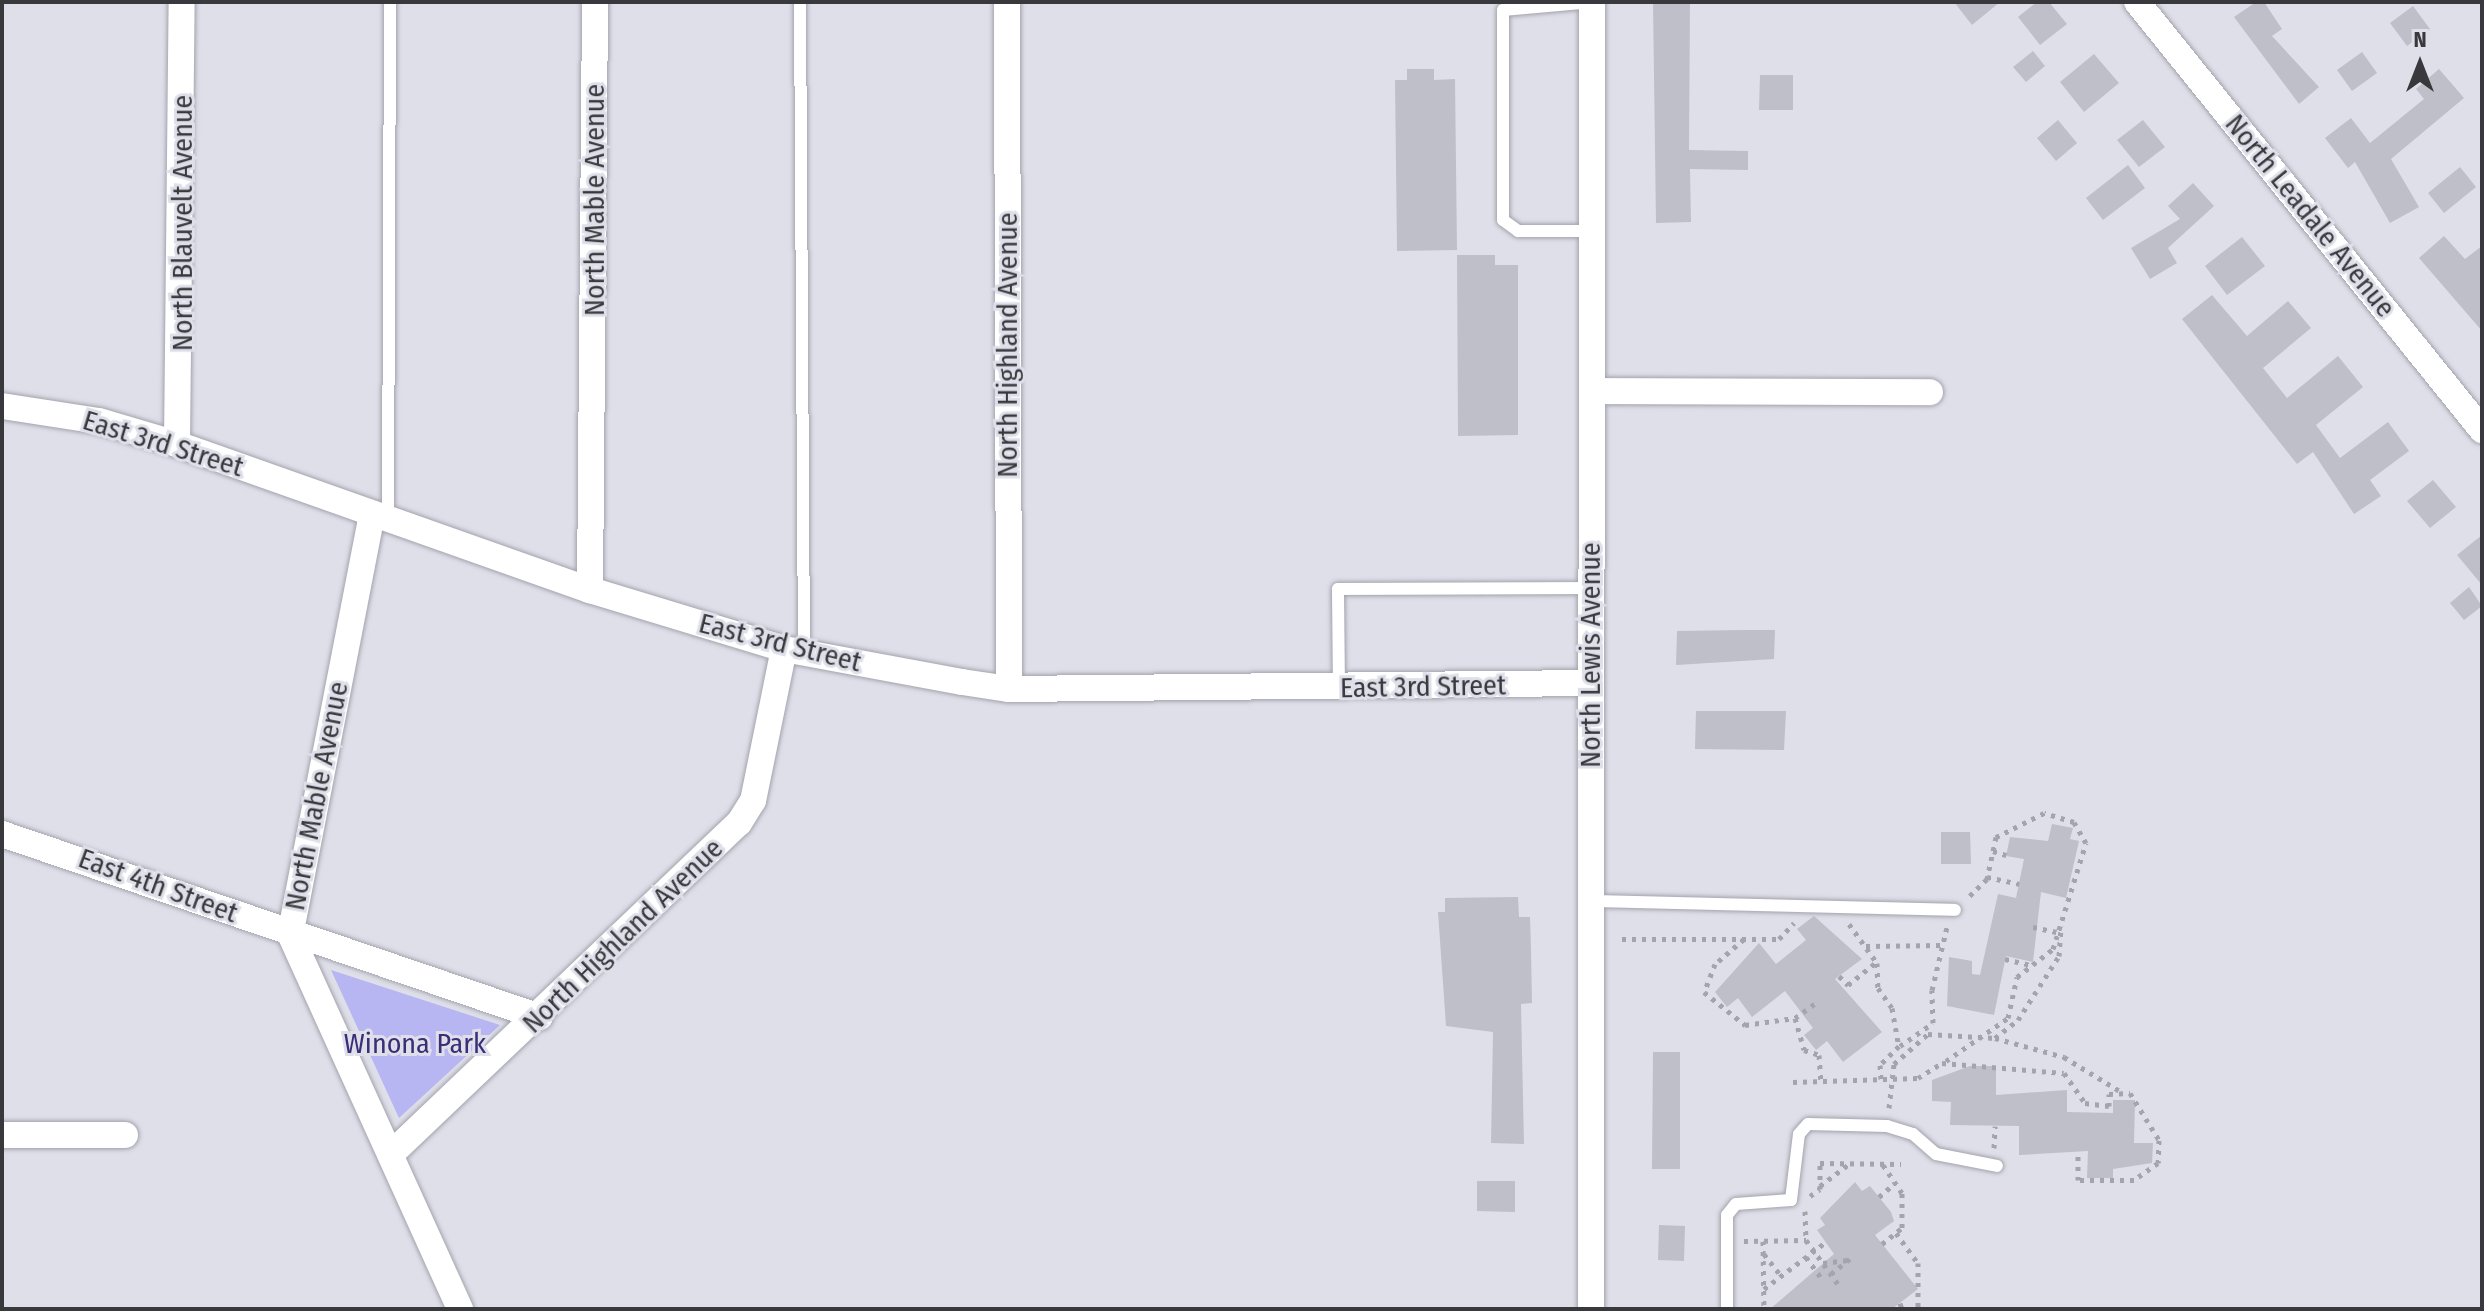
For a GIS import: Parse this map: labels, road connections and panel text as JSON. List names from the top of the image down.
{
  "streets": {
    "street": [
      "North Mable Avenue",
      "North Leadale Avenue",
      "North Blauvelt Avenue",
      "North Highland Avenue",
      "East 3rd Street",
      "North Lewis Avenue",
      "East 4th Street"
    ]
  },
  "crossings": [
    ["North Mable Avenue", "North Highland Avenue"],
    ["North Mable Avenue", "East 3rd Street"],
    ["North Mable Avenue", "East 4th Street"],
    ["North Blauvelt Avenue", "East 3rd Street"],
    ["North Highland Avenue", "East 3rd Street"],
    ["North Highland Avenue", "East 4th Street"],
    ["East 3rd Street", "North Lewis Avenue"]
  ],
  "parks": ["Winona Park"],
  "north": "top"
}
